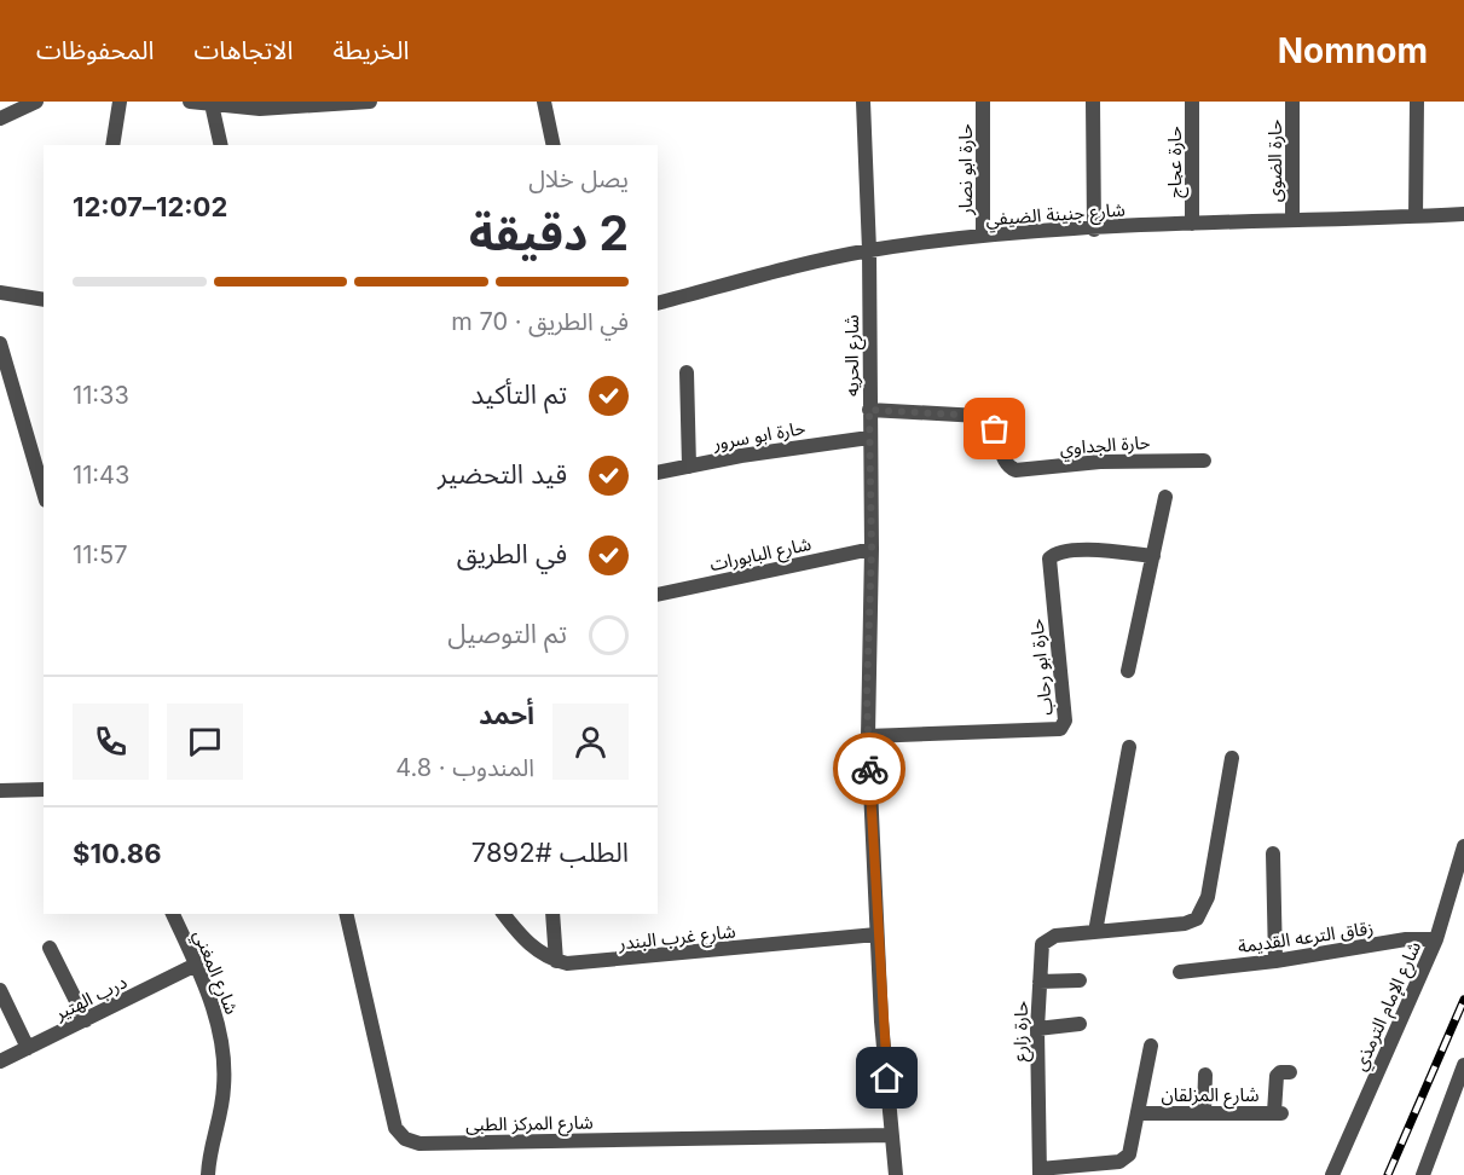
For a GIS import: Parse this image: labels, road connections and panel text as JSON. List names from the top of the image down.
{
  "streets": {
    "street": [
      "حارة الضوى",
      "حارة عجاج",
      "حارة ابو نصار",
      "شارع جنينة الضيفي",
      "شارع الحريه",
      "حارة ابو سرور",
      "حارة الجداوي",
      "شارع البابورات",
      "حارة ابو رحاب",
      "شارع غرب البندر",
      "زقاق الترعه القديمة",
      "شارع المغني",
      "درب الهتير",
      "شارع الإمام الترمذي",
      "حارة زارع",
      "شارع المزلقان",
      "شارع المركز الطبى"
    ]
  },
  "crossings": [
    ["حارة الضوى", "شارع جنينة الضيفي"],
    ["حارة عجاج", "شارع جنينة الضيفي"],
    ["حارة ابو نصار", "شارع جنينة الضيفي"],
    ["شارع جنينة الضيفي", "شارع الحريه"],
    ["شارع الحريه", "حارة ابو سرور"],
    ["شارع الحريه", "حارة الجداوي"],
    ["شارع الحريه", "شارع البابورات"],
    ["شارع الحريه", "حارة ابو رحاب"],
    ["شارع الحريه", "شارع غرب البندر"],
    ["شارع الحريه", "شارع المركز الطبى"],
    ["زقاق الترعه القديمة", "شارع الإمام الترمذي"],
    ["شارع المغني", "درب الهتير"],
    ["حارة زارع", "شارع المزلقان"]
  ],
  "page": {
    "header": "Nomnom",
    "nav": ["الخريطة", "الاتجاهات", "المحفوظات"],
    "heading": ["2 دقيقة", "يصل خلال", "12:02–12:07"],
    "panel": [
      "أحمد",
      "المندوب · 4.8",
      "الطلب #7892",
      "$10.86"
    ],
    "bar": "في الطريق · 70 m",
    "list": [
      ["تم التأكيد", "11:33"],
      ["قيد التحضير", "11:43"],
      ["في الطريق", "11:57"],
      "تم التوصيل"
    ]
  }
}
